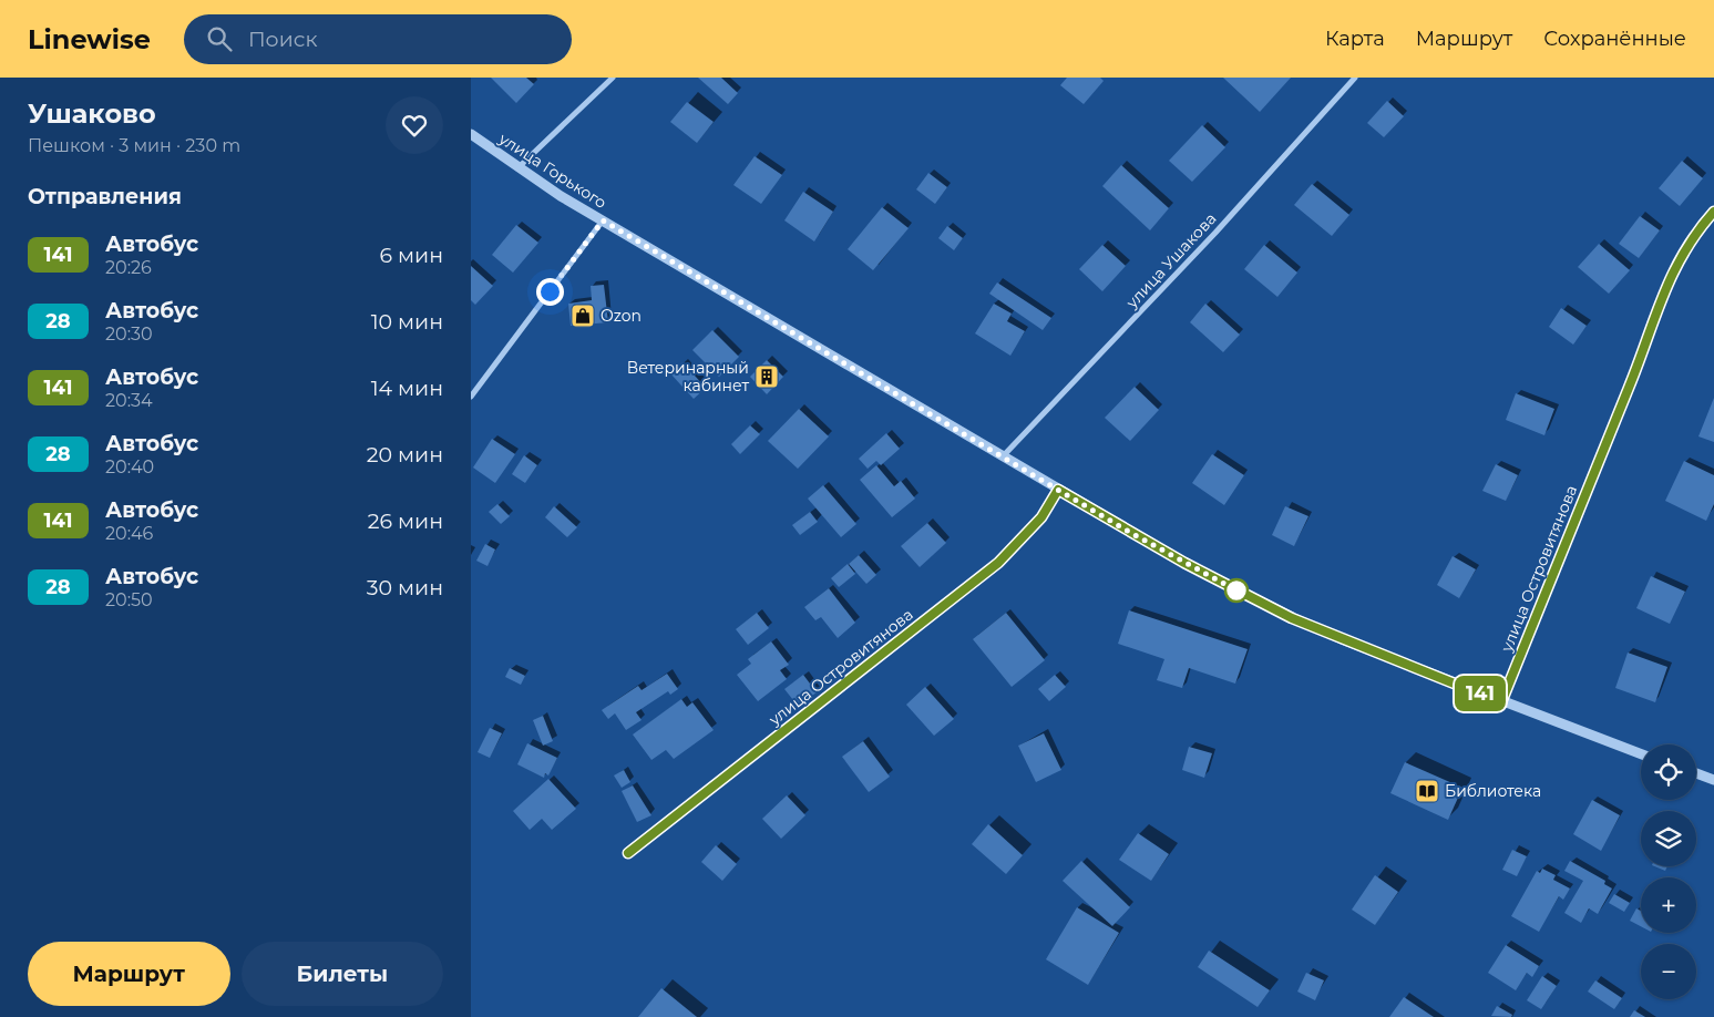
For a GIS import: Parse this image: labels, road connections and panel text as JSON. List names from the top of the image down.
{
  "streets": {
    "street": ["улица Горького", "улица Ушакова", "улица Островитянова"]
  },
  "places": {
    "shop": ["Ozon"],
    "building": ["Ветеринарный кабинет"],
    "library": ["Библиотека"]
  },
  "lines": ["bus line 141"],
  "page": {
    "header": "Linewise",
    "search": "Поиск",
    "nav": ["Карта", "Маршрут", "Сохранённые"],
    "heading": [
      ["Ушаково", "Пешком · 3 мин · 230 m"],
      "Отправления"
    ],
    "on_map": "141",
    "list": [
      {
        "mark": "141",
        "name": "Автобус",
        "note": "20:26",
        "value": "6 мин"
      },
      {
        "mark": "28",
        "name": "Автобус",
        "note": "20:30",
        "value": "10 мин"
      },
      {
        "mark": "141",
        "name": "Автобус",
        "note": "20:34",
        "value": "14 мин"
      },
      {
        "mark": "28",
        "name": "Автобус",
        "note": "20:40",
        "value": "20 мин"
      },
      {
        "mark": "141",
        "name": "Автобус",
        "note": "20:46",
        "value": "26 мин"
      },
      {
        "mark": "28",
        "name": "Автобус",
        "note": "20:50",
        "value": "30 мин"
      }
    ],
    "map_buttons": ["+", "−"],
    "buttons": ["Маршрут", "Билеты"]
  }
}
